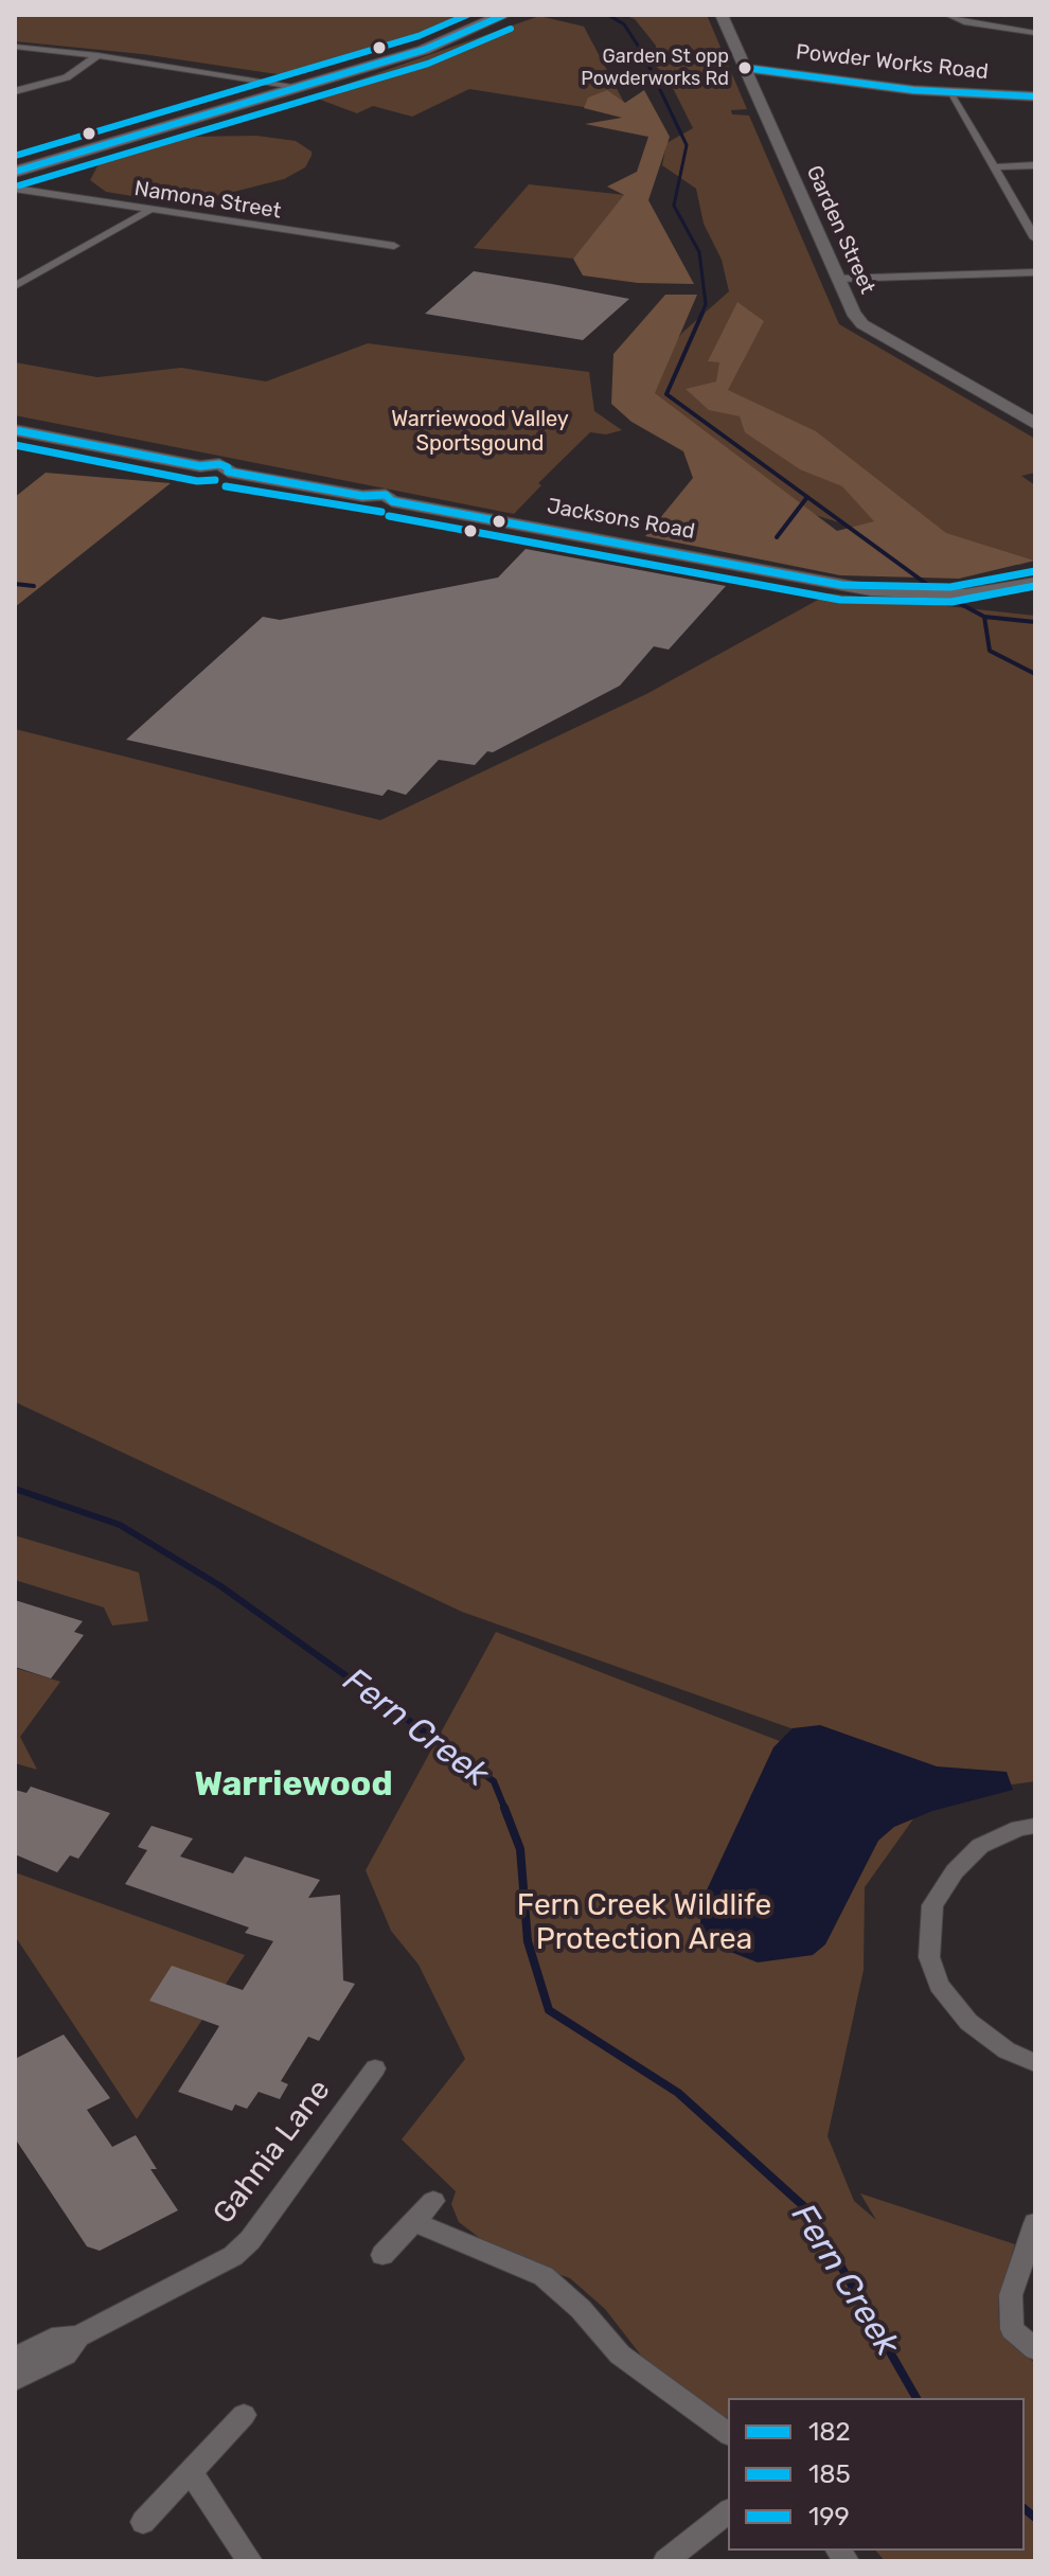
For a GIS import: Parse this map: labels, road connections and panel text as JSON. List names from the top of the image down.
{
  "streets": {
    "street": [
      "Powder Works Road",
      "Namona Street",
      "Garden Street",
      "Jacksons Road",
      "Gahnia Lane"
    ]
  },
  "crossings": [
    ["Powder Works Road", "Garden Street"]
  ],
  "districts": ["Warriewood"],
  "water": ["Fern Creek"],
  "parks": ["Warriewood Valley Sportsgound", "Fern Creek Wildlife Protection Area"],
  "places": ["Garden St opp Powderworks Rd"],
  "lines": ["transit line 182", "transit line 199", "transit line 185"],
  "legend": ["182", "185", "199"]
}
